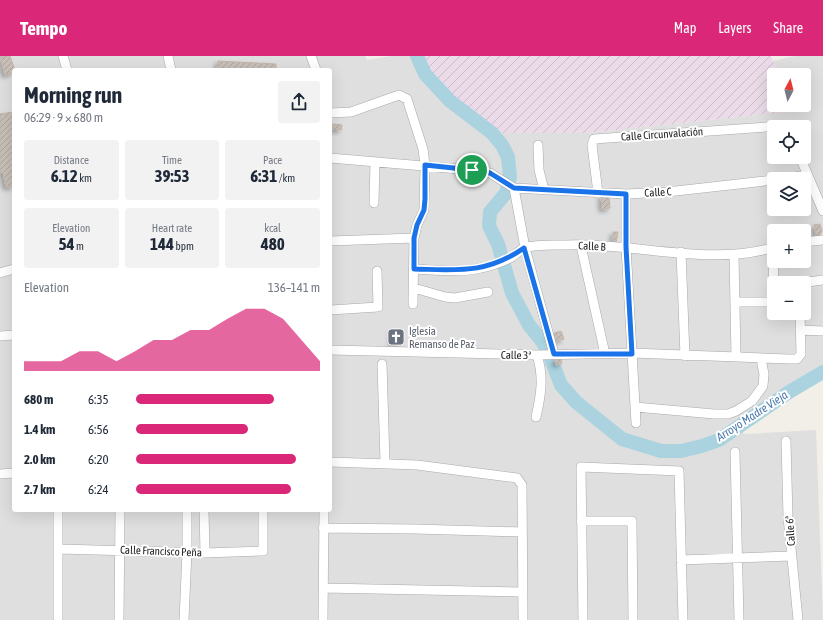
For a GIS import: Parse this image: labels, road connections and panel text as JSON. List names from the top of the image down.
{
  "streets": {
    "street": [
      "Calle Circunvalación",
      "Calle C",
      "Calle B",
      "Calle 3ª",
      "Calle 6ª",
      "Calle Francisco Peña"
    ]
  },
  "crossings": [
    ["Calle Circunvalación", "Calle C"]
  ],
  "water": ["Arroyo Madre Vieja"],
  "places": {
    "church": ["Iglesia Remanso de Paz"]
  },
  "north": "top",
  "page": {
    "header": "Tempo",
    "nav": ["Map", "Layers", "Share"],
    "map_buttons": ["+", "−"],
    "heading": ["Morning run", "06:29 · 9 × 680 m"],
    "stats": [
      ["Distance", "6.12 km"],
      ["Time", "39:53"],
      ["Pace", "6:31 /km"],
      ["Elevation", "54 m"],
      ["Heart rate", "144 bpm"],
      ["kcal", "480"]
    ],
    "chart": ["Elevation", "136–141 m"],
    "list": [
      {
        "name": "680 m",
        "note": "6:35"
      },
      {
        "name": "1.4 km",
        "note": "6:56"
      },
      {
        "name": "2.0 km",
        "note": "6:20"
      },
      {
        "name": "2.7 km",
        "note": "6:24"
      }
    ]
  }
}
